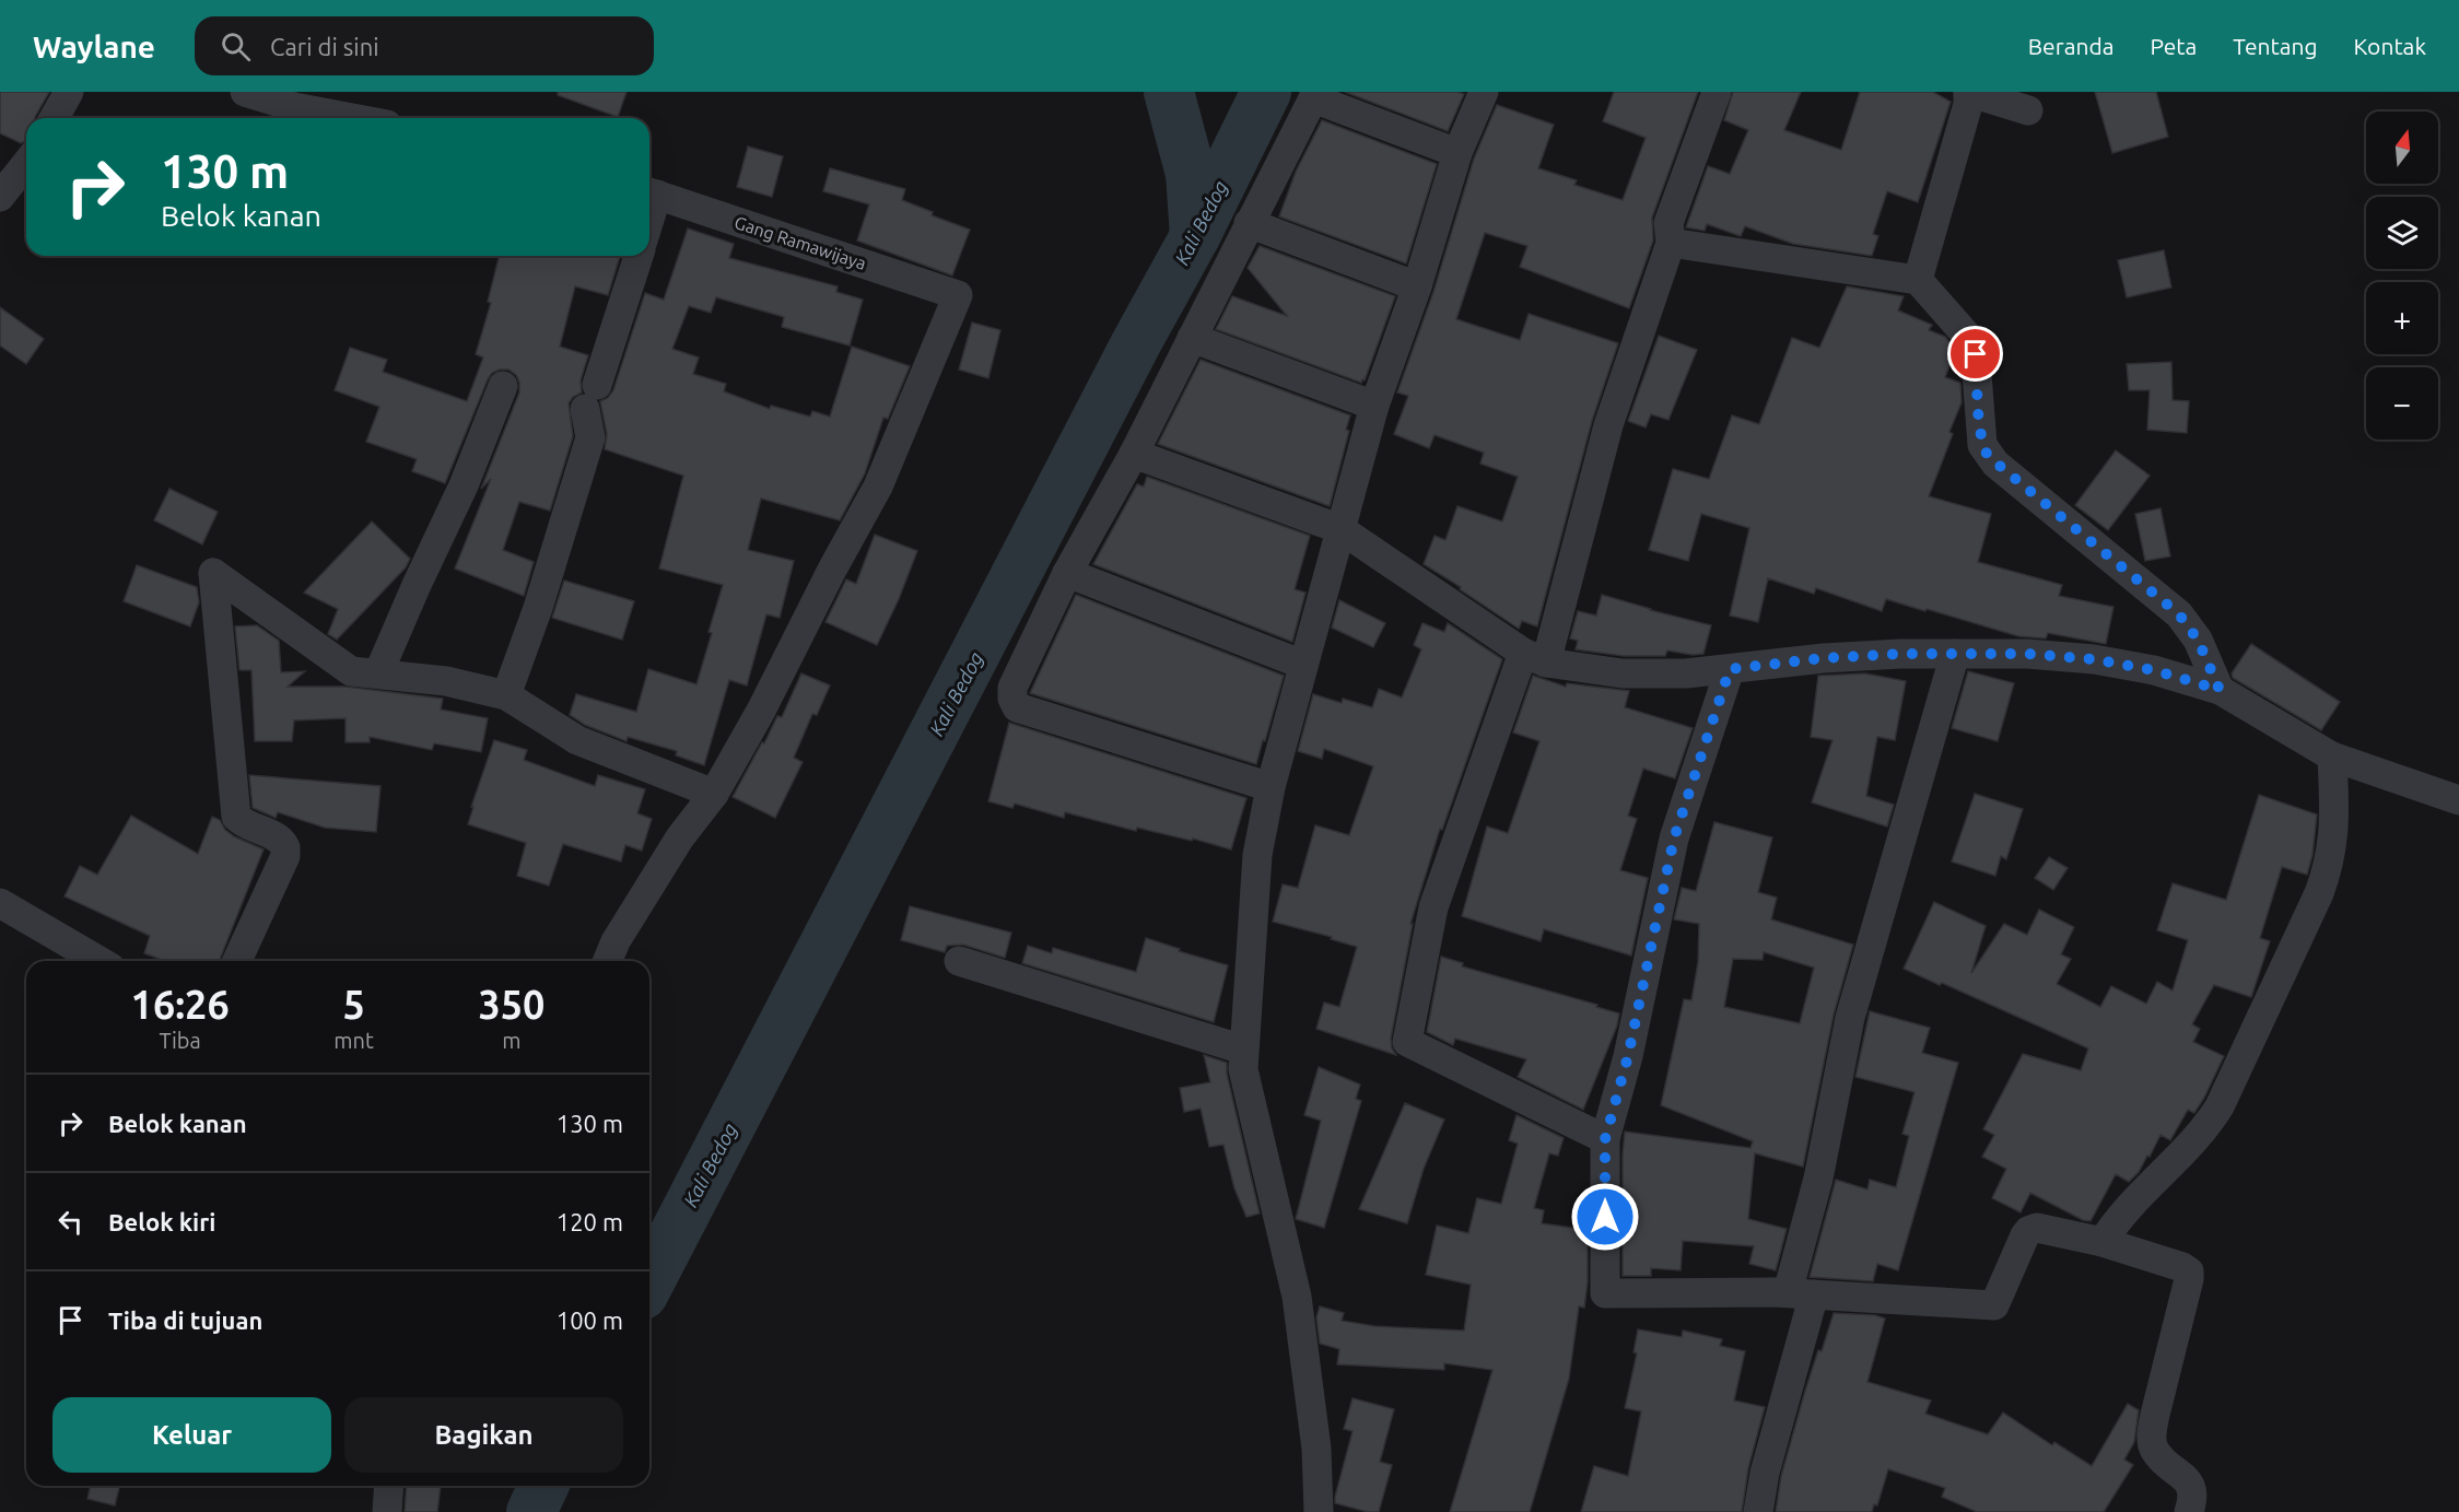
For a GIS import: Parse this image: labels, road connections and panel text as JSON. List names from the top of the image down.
{
  "streets": {
    "street": ["Gang Ramawijaya"]
  },
  "water": ["Kali Bedog"],
  "north": "top",
  "page": {
    "header": "Waylane",
    "search": "Cari di sini",
    "nav": [
      "Beranda",
      "Peta",
      "Tentang",
      "Kontak"
    ],
    "map_buttons": ["+", "−"],
    "turn": ["130 m", "Belok kanan"],
    "eta": [
      "16:26",
      "Tiba",
      "5",
      "mnt",
      "350",
      "m"
    ],
    "list": [
      {
        "name": "Belok kanan",
        "value": "130 m"
      },
      {
        "name": "Belok kiri",
        "value": "120 m"
      },
      {
        "name": "Tiba di tujuan",
        "value": "100 m"
      }
    ],
    "buttons": ["Keluar", "Bagikan"]
  }
}
